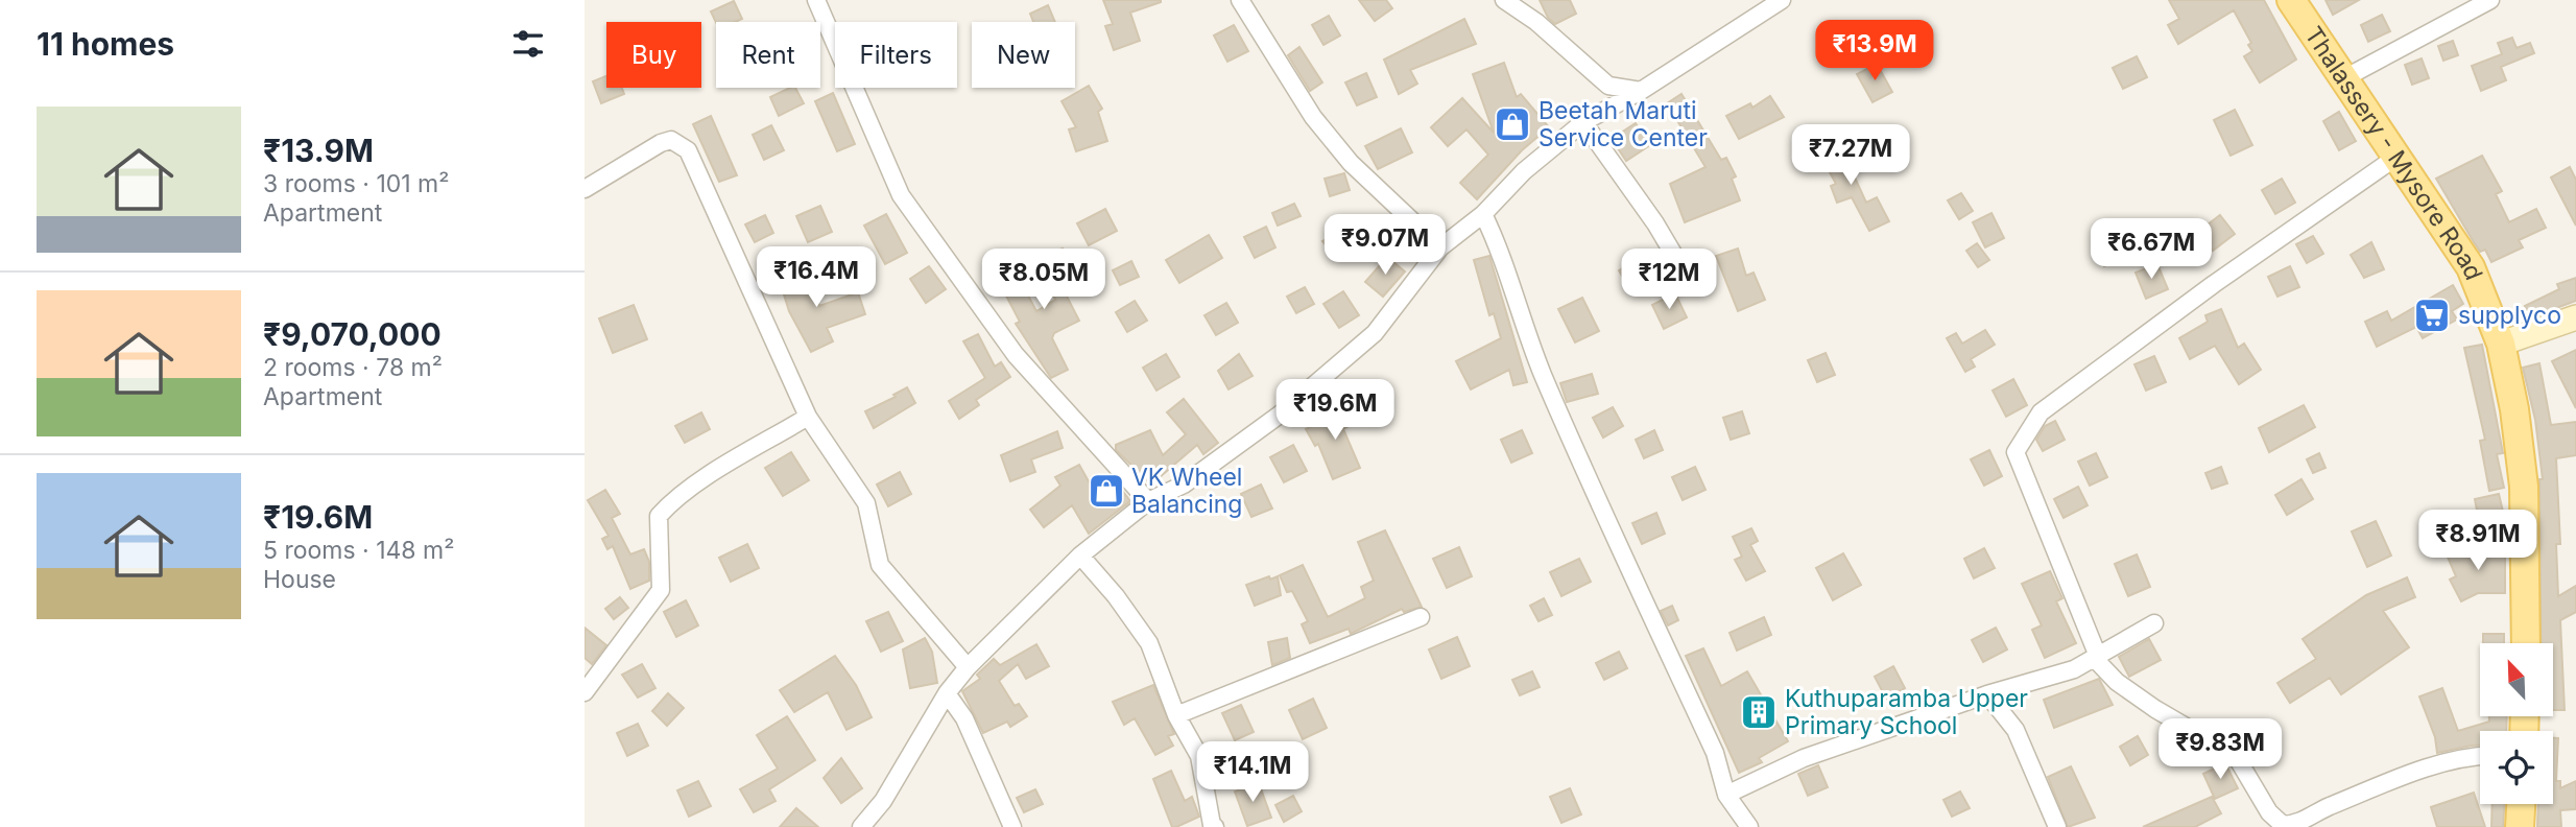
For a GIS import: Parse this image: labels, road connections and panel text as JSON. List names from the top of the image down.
{
  "streets": {
    "main road": ["Thalassery - Mysore Road"]
  },
  "places": {
    "shop": ["Beetah Maruti Service Center", "VK Wheel Balancing"],
    "supermarket": ["supplyco"],
    "building": ["Kuthuparamba Upper Primary School"]
  },
  "north": "top left",
  "page": {
    "heading": "11 homes",
    "price": [
      "₹13.9M",
      "₹7.27M",
      "₹9.07M",
      "₹6.67M",
      "₹16.4M",
      "₹8.05M",
      "₹12M",
      "₹19.6M",
      "₹8.91M",
      "₹9.83M",
      "₹14.1M"
    ],
    "chip": [
      "Buy",
      "Rent",
      "Filters",
      "New"
    ],
    "list": [
      {
        "name": "₹13.9M",
        "note": "3 rooms · 101 m² · Apartment"
      },
      {
        "name": "₹9,070,000",
        "note": "2 rooms · 78 m² · Apartment"
      },
      {
        "name": "₹19.6M",
        "note": "5 rooms · 148 m² · House"
      }
    ]
  }
}
